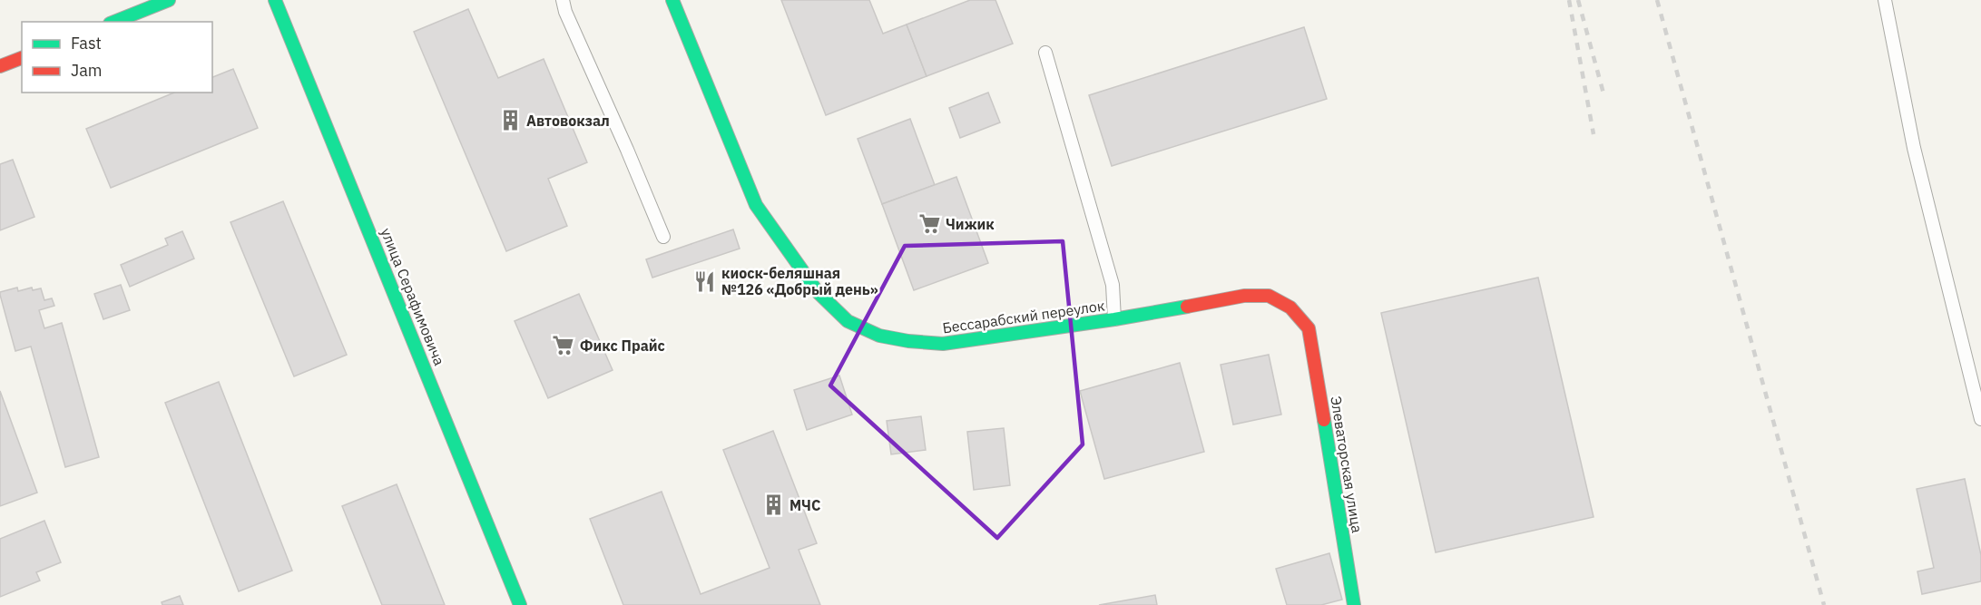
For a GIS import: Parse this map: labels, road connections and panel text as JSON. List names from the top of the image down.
{
  "streets": {
    "street": ["улица Серафимовича", "Бессарабский переулок", "Элеваторская улица"]
  },
  "crossings": [
    ["Бессарабский переулок", "Элеваторская улица"]
  ],
  "places": {
    "building": ["Автовокзал", "МЧС"],
    "supermarket": ["Чижик", "Фикс Прайс"],
    "restaurant": ["киоск-беляшная №126 «Добрый день»"]
  },
  "legend": ["Fast", "Jam"]
}
